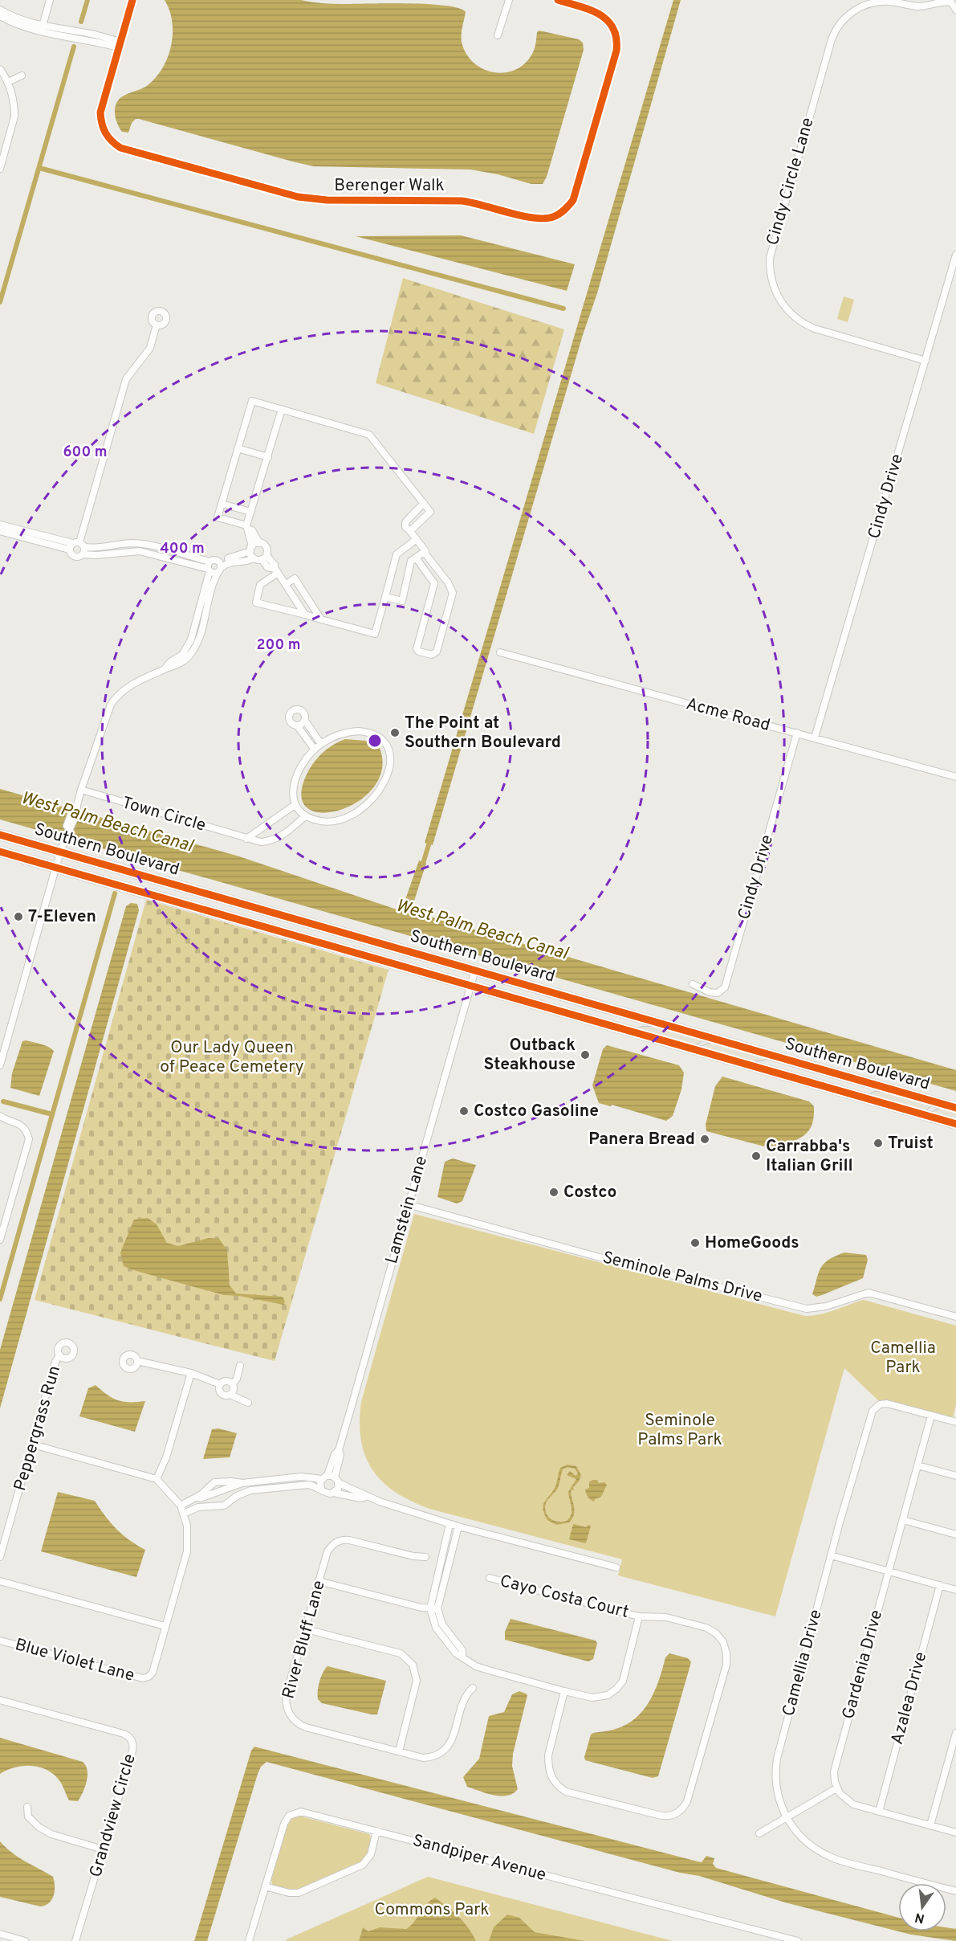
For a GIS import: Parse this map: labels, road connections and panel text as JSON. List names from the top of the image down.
{
  "streets": {
    "highway": ["Southern Boulevard"],
    "street": [
      "Cindy Circle Lane",
      "Berenger Walk",
      "Cindy Drive",
      "Acme Road",
      "Town Circle",
      "Lamstein Lane",
      "Seminole Palms Drive",
      "Peppergrass Run",
      "Cayo Costa Court",
      "River Bluff Lane",
      "Blue Violet Lane",
      "Camellia Drive",
      "Gardenia Drive",
      "Azalea Drive",
      "Grandview Circle",
      "Sandpiper Avenue"
    ]
  },
  "crossings": [
    ["Cindy Circle Lane", "Cindy Drive"],
    ["Cindy Drive", "Acme Road"],
    ["Southern Boulevard", "Lamstein Lane"],
    ["Lamstein Lane", "Seminole Palms Drive"],
    ["Camellia Drive", "Gardenia Drive"]
  ],
  "water": ["West Palm Beach Canal"],
  "parks": [
    "Our Lady Queen of Peace Cemetery",
    "Camellia Park",
    "Seminole Palms Park",
    "Commons Park"
  ],
  "places": [
    "The Point at Southern Boulevard",
    "7-Eleven",
    "Outback Steakhouse",
    "Costco Gasoline",
    "Panera Bread",
    "Truist",
    "Carrabba's Italian Grill",
    "Costco",
    "HomeGoods"
  ],
  "north": "bottom",
  "rings": ["600 m", "400 m", "200 m"]
}
